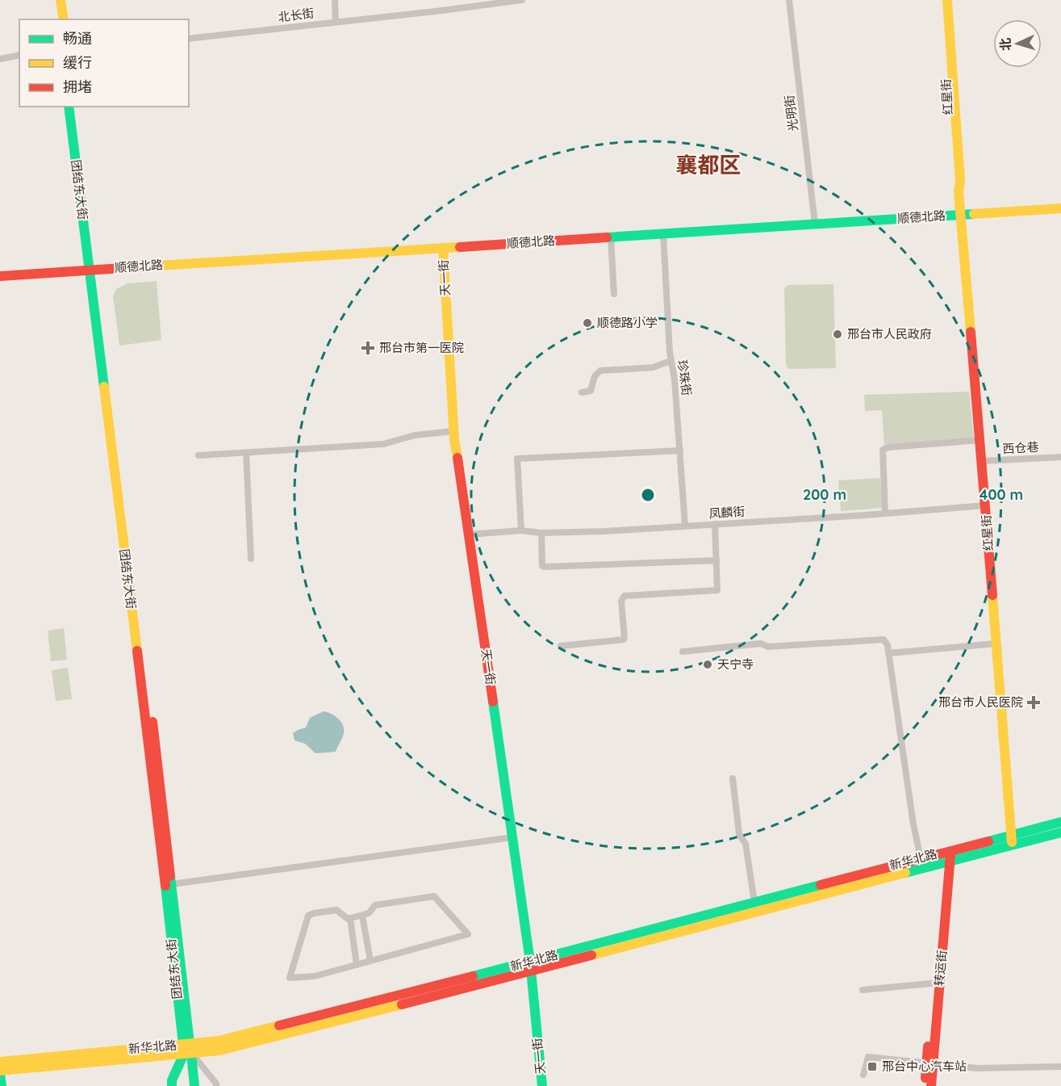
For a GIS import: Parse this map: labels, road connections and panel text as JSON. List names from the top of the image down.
{
  "streets": {
    "main road": [
      "红星街",
      "团结东大街",
      "顺德北路",
      "天一街",
      "新华北路",
      "转运街"
    ],
    "street": [
      "北长街",
      "光明街",
      "珍珠街",
      "西仓巷",
      "凤麟街"
    ]
  },
  "crossings": [
    ["红星街", "顺德北路"],
    ["红星街", "西仓巷"],
    ["红星街", "凤麟街"],
    ["红星街", "新华北路"],
    ["光明街", "顺德北路"],
    ["团结东大街", "顺德北路"],
    ["团结东大街", "新华北路"],
    ["顺德北路", "天一街"],
    ["顺德北路", "珍珠街"],
    ["天一街", "凤麟街"],
    ["天一街", "新华北路"],
    ["珍珠街", "凤麟街"],
    ["新华北路", "转运街"]
  ],
  "districts": ["襄都区"],
  "places": {
    "other": ["顺德路小学", "邢台市人民政府", "天宁寺"],
    "health": ["邢台市第一医院", "邢台市人民医院"],
    "transit": ["邢台中心汽车站"]
  },
  "legend": ["畅通", "缓行", "拥堵"],
  "north": "left",
  "rings": ["200 m", "400 m"]
}
